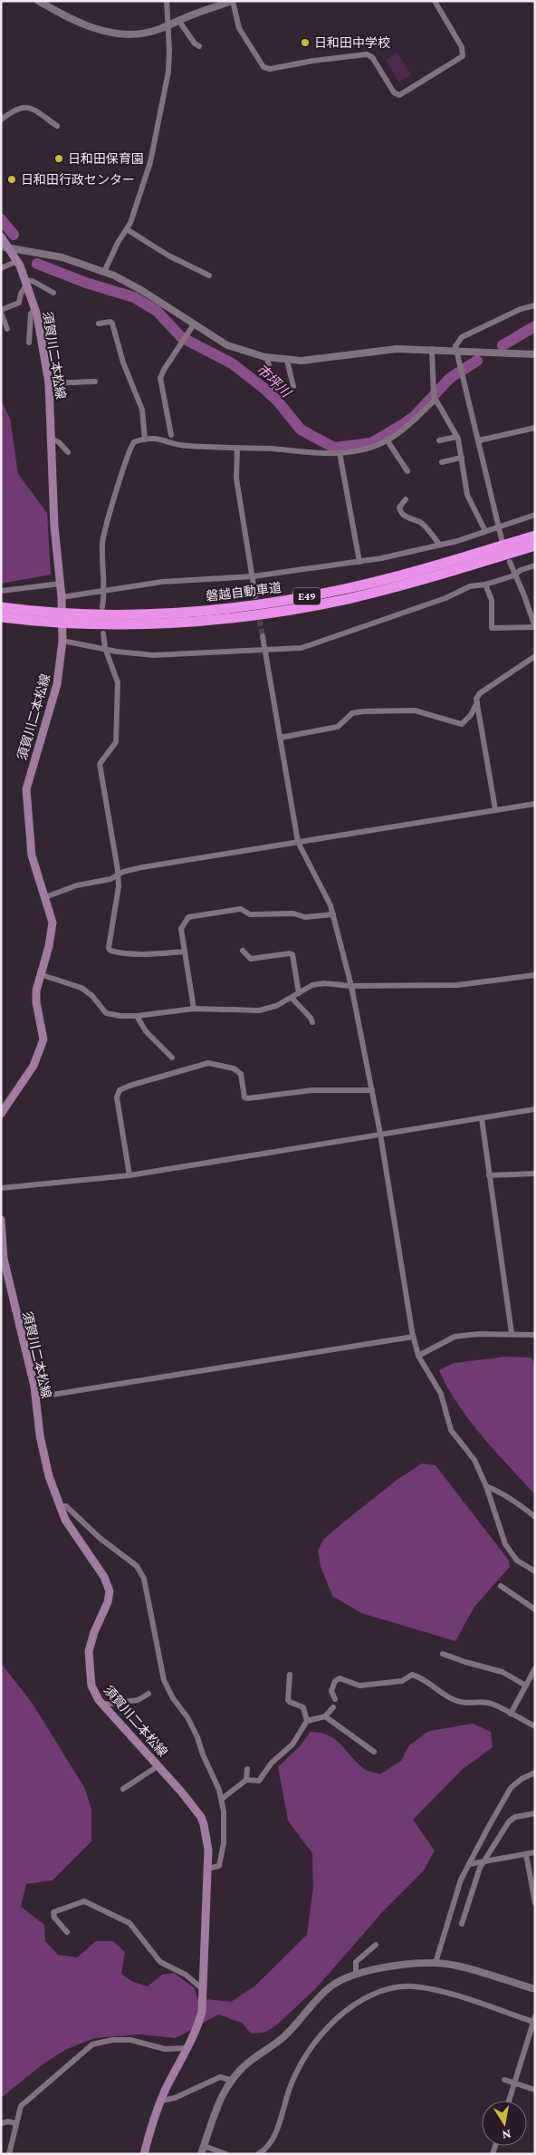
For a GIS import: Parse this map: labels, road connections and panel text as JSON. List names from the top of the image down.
{
  "streets": {
    "highway": ["磐越自動車道", "E49"],
    "main road": ["須賀川二本松線"]
  },
  "water": ["市坪川"],
  "places": ["日和田中学校", "日和田保育園", "日和田行政センター"],
  "north": "bottom"
}
